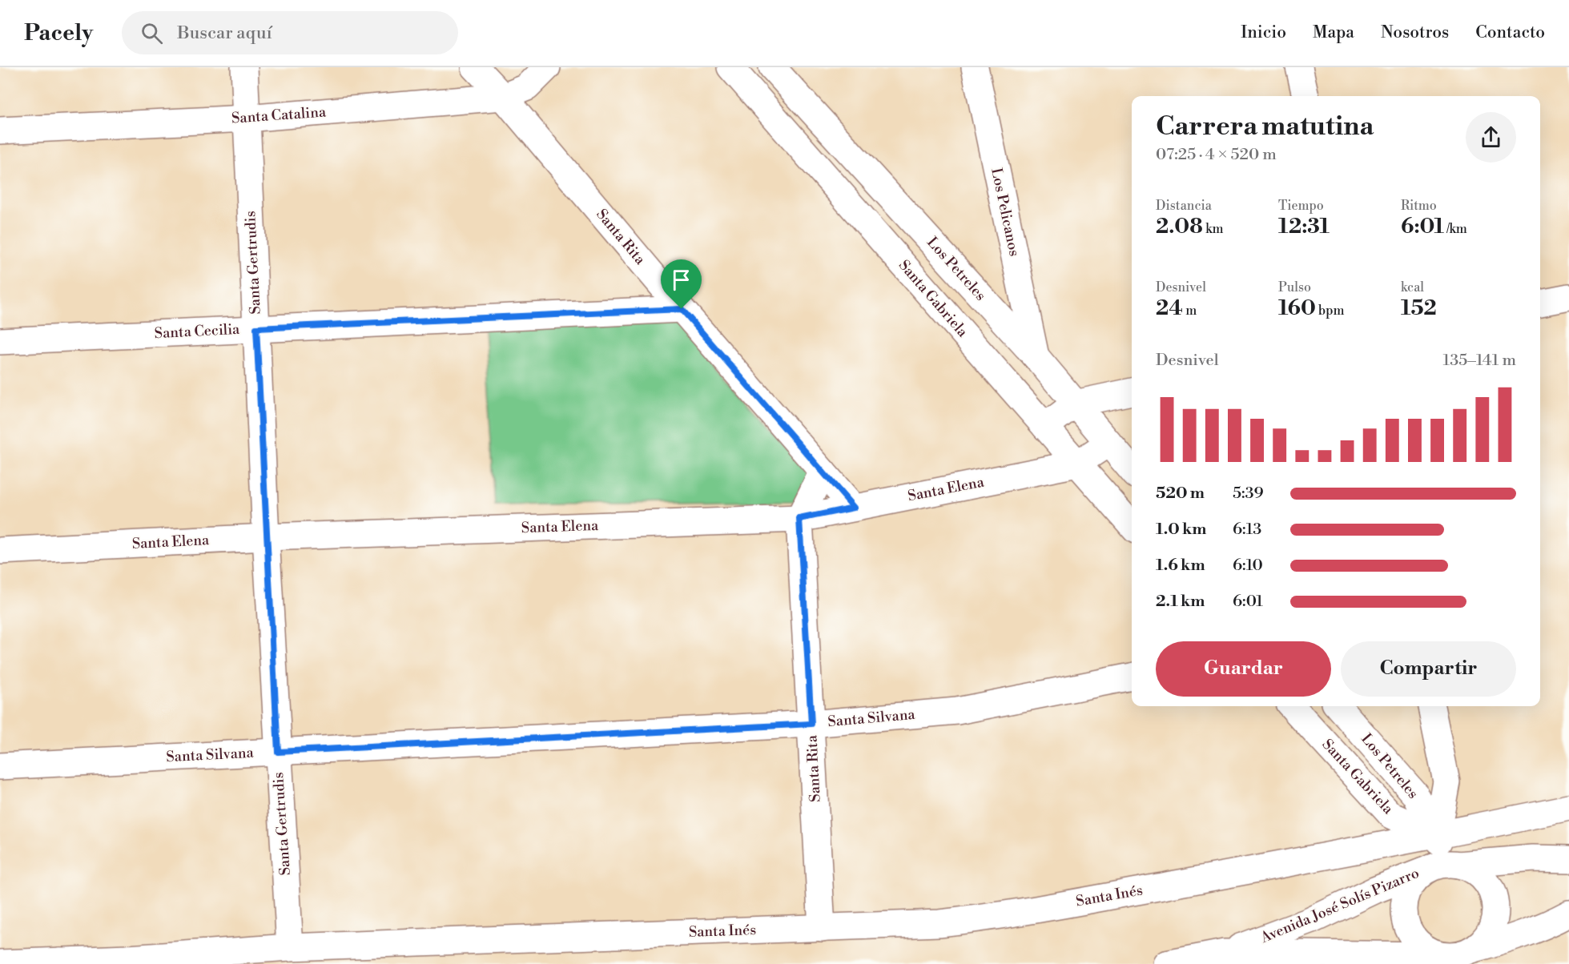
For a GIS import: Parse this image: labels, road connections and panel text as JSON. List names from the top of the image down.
{
  "streets": {
    "street": [
      "Santa Catalina",
      "Los Pelicanos",
      "Santa Rita",
      "Santa Gertrudis",
      "Los Petreles",
      "Santa Gabriela",
      "Santa Cecilia",
      "Santa Elena",
      "Santa Silvana",
      "Santa Inés",
      "Avenida José Solís Pizarro"
    ]
  },
  "crossings": [
    ["Santa Catalina", "Santa Rita"],
    ["Santa Catalina", "Santa Gertrudis"],
    ["Los Pelicanos", "Los Petreles"],
    ["Santa Rita", "Santa Cecilia"],
    ["Santa Rita", "Santa Elena"],
    ["Santa Rita", "Santa Silvana"],
    ["Santa Rita", "Santa Inés"],
    ["Santa Gertrudis", "Santa Cecilia"],
    ["Santa Gertrudis", "Santa Elena"],
    ["Santa Gertrudis", "Santa Silvana"],
    ["Santa Gertrudis", "Santa Inés"],
    ["Los Petreles", "Santa Gabriela"],
    ["Los Petreles", "Santa Elena"],
    ["Los Petreles", "Santa Inés"],
    ["Santa Gabriela", "Santa Elena"],
    ["Santa Gabriela", "Santa Inés"]
  ],
  "page": {
    "header": "Pacely",
    "search": "Buscar aquí",
    "nav": [
      "Inicio",
      "Mapa",
      "Nosotros",
      "Contacto"
    ],
    "heading": ["Carrera matutina", "07:25 · 4 × 520 m"],
    "stats": [
      ["Distancia", "2.08 km"],
      ["Tiempo", "12:31"],
      ["Ritmo", "6:01 /km"],
      ["Desnivel", "24 m"],
      ["Pulso", "160 bpm"],
      ["kcal", "152"]
    ],
    "chart": ["Desnivel", "135–141 m"],
    "list": [
      {
        "name": "520 m",
        "note": "5:39"
      },
      {
        "name": "1.0 km",
        "note": "6:13"
      },
      {
        "name": "1.6 km",
        "note": "6:10"
      },
      {
        "name": "2.1 km",
        "note": "6:01"
      }
    ],
    "buttons": ["Guardar", "Compartir"]
  }
}
